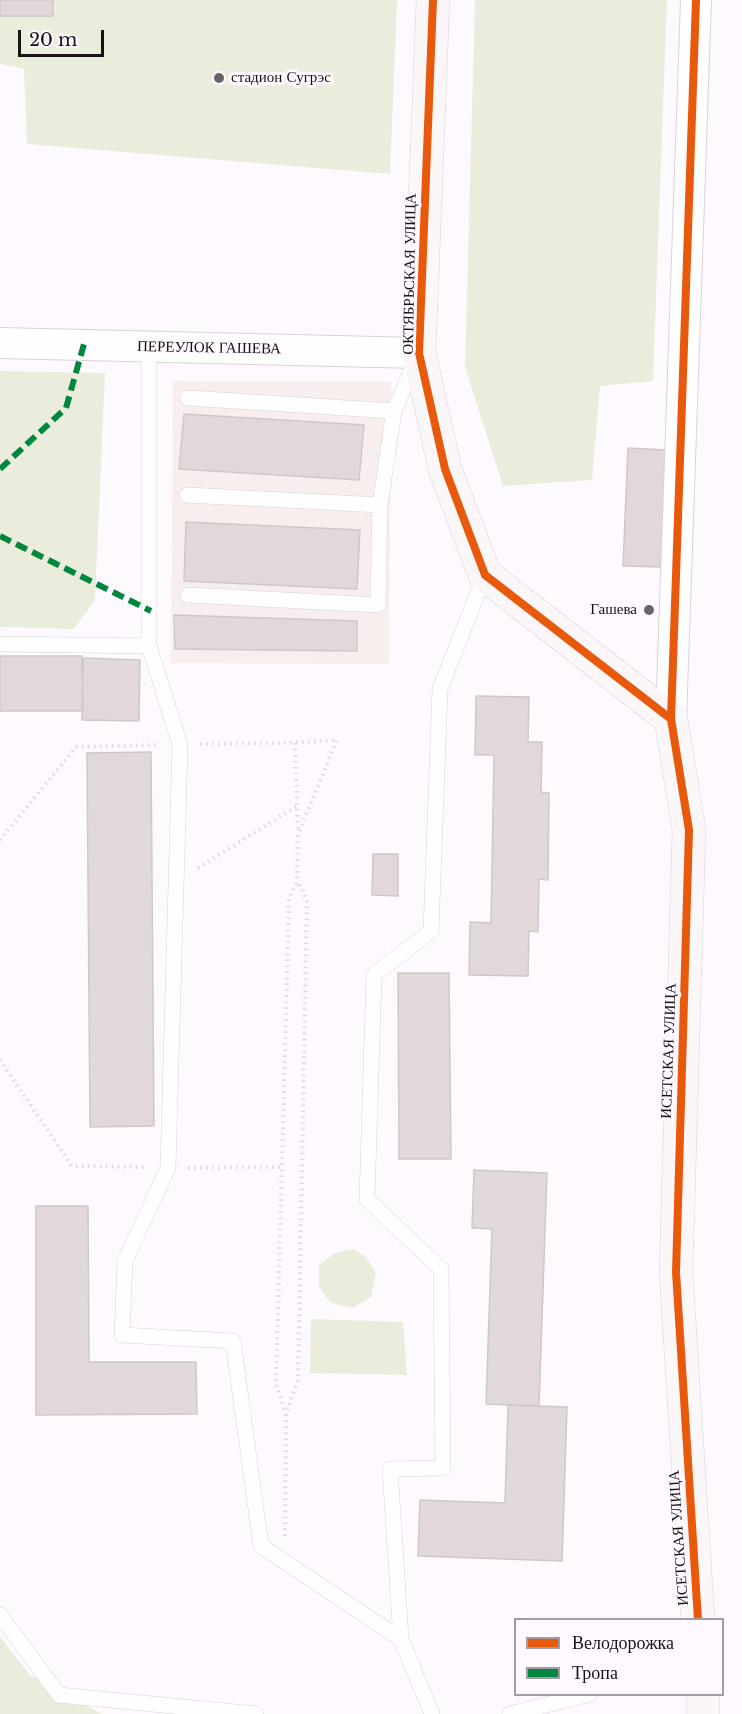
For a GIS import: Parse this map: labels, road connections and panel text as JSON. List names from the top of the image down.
{
  "streets": {
    "street": ["ОКТЯБРЬСКАЯ УЛИЦА", "ПЕРЕУЛОК ГАШЕВА", "ИСЕТСКАЯ УЛИЦА"]
  },
  "crossings": [
    ["ОКТЯБРЬСКАЯ УЛИЦА", "ПЕРЕУЛОК ГАШЕВА"]
  ],
  "places": ["стадион Сугрэс", "Гашева"],
  "legend": ["Велодорожка", "Тропа"],
  "scale_bar": "20 m"
}
